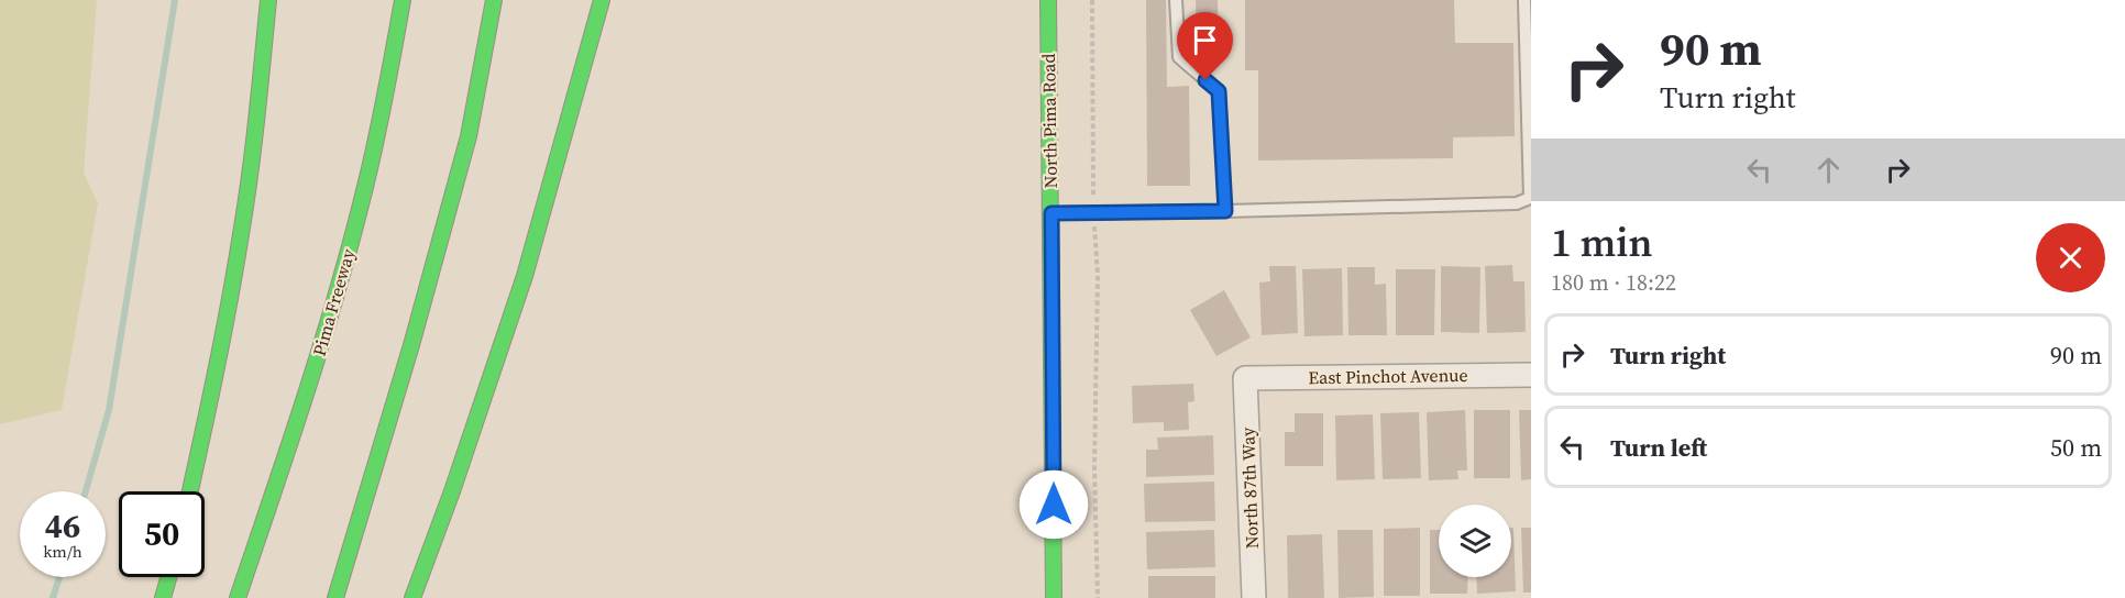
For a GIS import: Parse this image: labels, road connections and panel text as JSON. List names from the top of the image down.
{
  "streets": {
    "main road": ["North Pima Road", "Pima Freeway"],
    "street": ["East Pinchot Avenue", "North 87th Way"]
  },
  "crossings": [
    ["East Pinchot Avenue", "North 87th Way"]
  ],
  "page": {
    "turn": ["90 m", "Turn right"],
    "heading": ["1 min", "180 m · 18:22"],
    "list": [
      {
        "name": "Turn right",
        "value": "90 m"
      },
      {
        "name": "Turn left",
        "value": "50 m"
      }
    ],
    "speed": "46 km/h",
    "limit": "50"
  }
}
